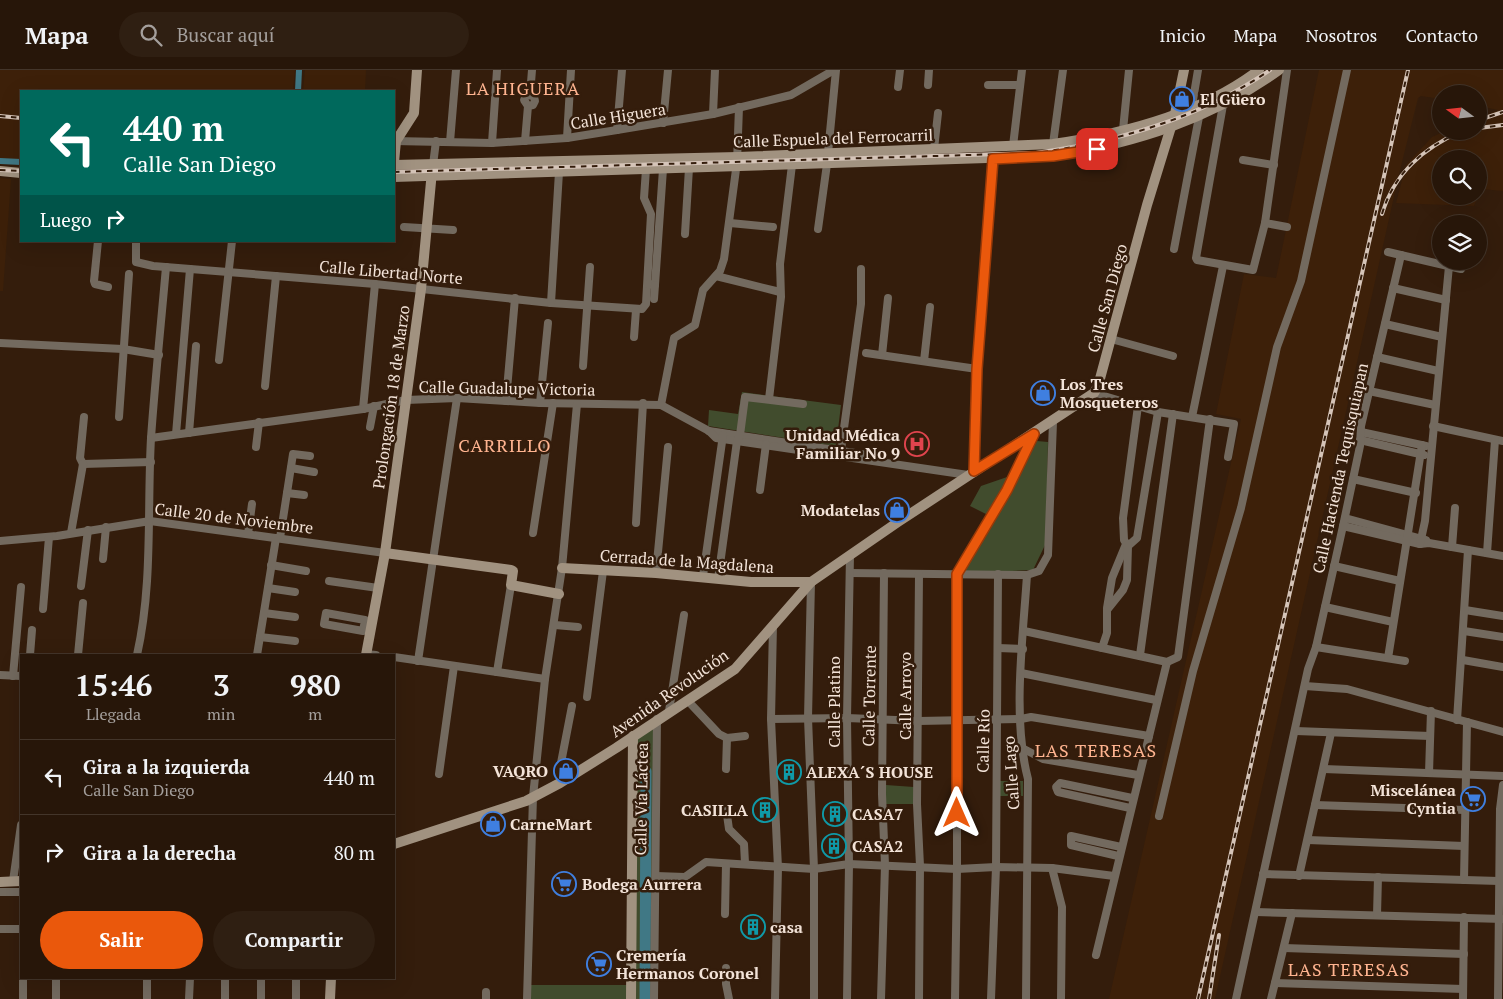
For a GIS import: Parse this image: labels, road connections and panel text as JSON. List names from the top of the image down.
{
  "streets": {
    "street": [
      "Calle Higuera",
      "Calle Espuela del Ferrocarril",
      "Calle Libertad Norte",
      "Calle San Diego",
      "Calle Guadalupe Victoria",
      "Prolongación 18 de Marzo",
      "Calle Hacienda Tequisquiapan",
      "Calle 20 de Noviembre",
      "Cerrada de la Magdalena",
      "Avenida Revolución",
      "Calle Torrente",
      "Calle Arroyo",
      "Calle Platino",
      "Calle Río",
      "Calle Lago",
      "Calle Vía Láctea"
    ]
  },
  "crossings": [
    ["Calle Higuera", "Prolongación 18 de Marzo"],
    ["Calle Espuela del Ferrocarril", "Calle San Diego"],
    ["Calle Espuela del Ferrocarril", "Prolongación 18 de Marzo"],
    ["Calle Libertad Norte", "Prolongación 18 de Marzo"],
    ["Calle Guadalupe Victoria", "Prolongación 18 de Marzo"],
    ["Calle Guadalupe Victoria", "Avenida Revolución"],
    ["Prolongación 18 de Marzo", "Calle 20 de Noviembre"],
    ["Cerrada de la Magdalena", "Avenida Revolución"],
    ["Avenida Revolución", "Calle Platino"],
    ["Avenida Revolución", "Calle Vía Láctea"]
  ],
  "districts": [
    "LA HIGUERA",
    "CARRILLO",
    "LAS TERESAS",
    "LAS TERESAS"
  ],
  "places": {
    "shop": [
      "El Güero",
      "Los Tres Mosqueteros",
      "Modatelas",
      "VAQRO",
      "CarneMart"
    ],
    "hospital": ["Unidad Médica Familiar No 9"],
    "building": [
      "ALEXA´S HOUSE",
      "CASILLA",
      "CASA7",
      "CASA2",
      "casa"
    ],
    "supermarket": ["Miscelánea Cyntia", "Bodega Aurrera", "Cremería Hermanos Coronel"]
  },
  "north": "left",
  "page": {
    "header": "Mapa",
    "search": "Buscar aquí",
    "nav": [
      "Inicio",
      "Mapa",
      "Nosotros",
      "Contacto"
    ],
    "turn": ["440 m", "Calle San Diego"],
    "then": "Luego",
    "eta": [
      "15:46",
      "Llegada",
      "3",
      "min",
      "980",
      "m"
    ],
    "list": [
      {
        "name": "Gira a la izquierda",
        "note": "Calle San Diego",
        "value": "440 m"
      },
      {
        "name": "Gira a la derecha",
        "value": "80 m"
      }
    ],
    "buttons": ["Salir", "Compartir"]
  }
}
